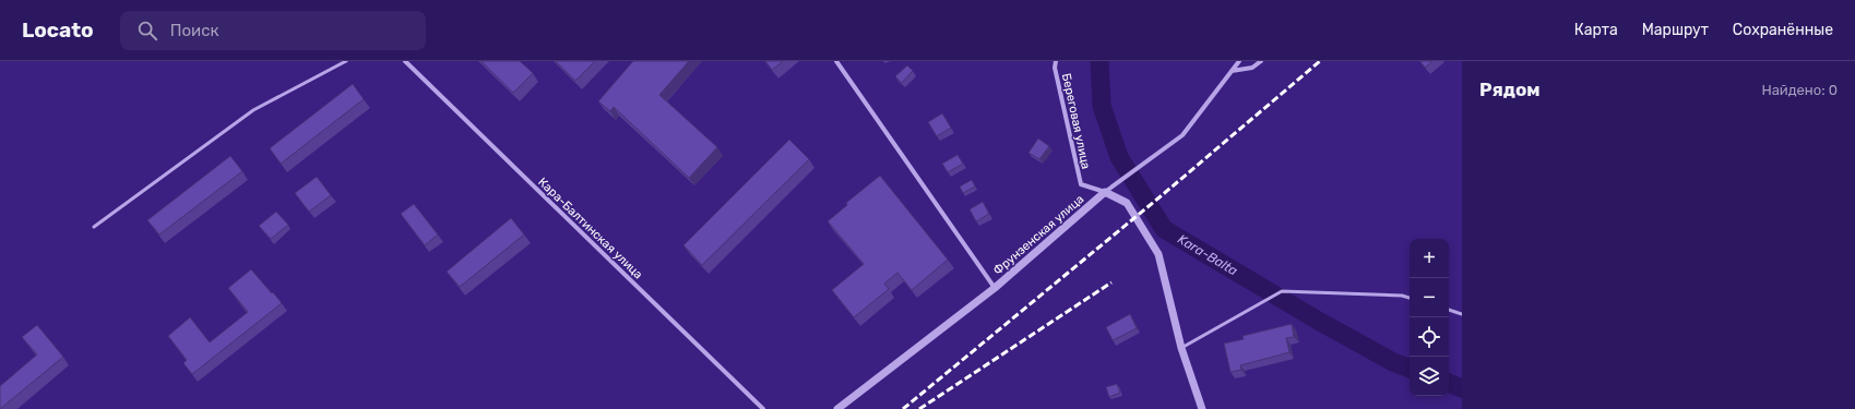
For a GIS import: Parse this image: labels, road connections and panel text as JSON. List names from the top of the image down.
{
  "streets": {
    "street": ["Береговая улица", "Кара-Балтинская улица", "Фрунзенская улица"]
  },
  "crossings": [
    ["Береговая улица", "Фрунзенская улица"]
  ],
  "water": ["Kara-Balta"],
  "page": {
    "header": "Locato",
    "search": "Поиск",
    "nav": ["Карта", "Маршрут", "Сохранённые"],
    "heading": ["Рядом", "Найдено: 0"],
    "map_buttons": ["+", "−"]
  }
}
